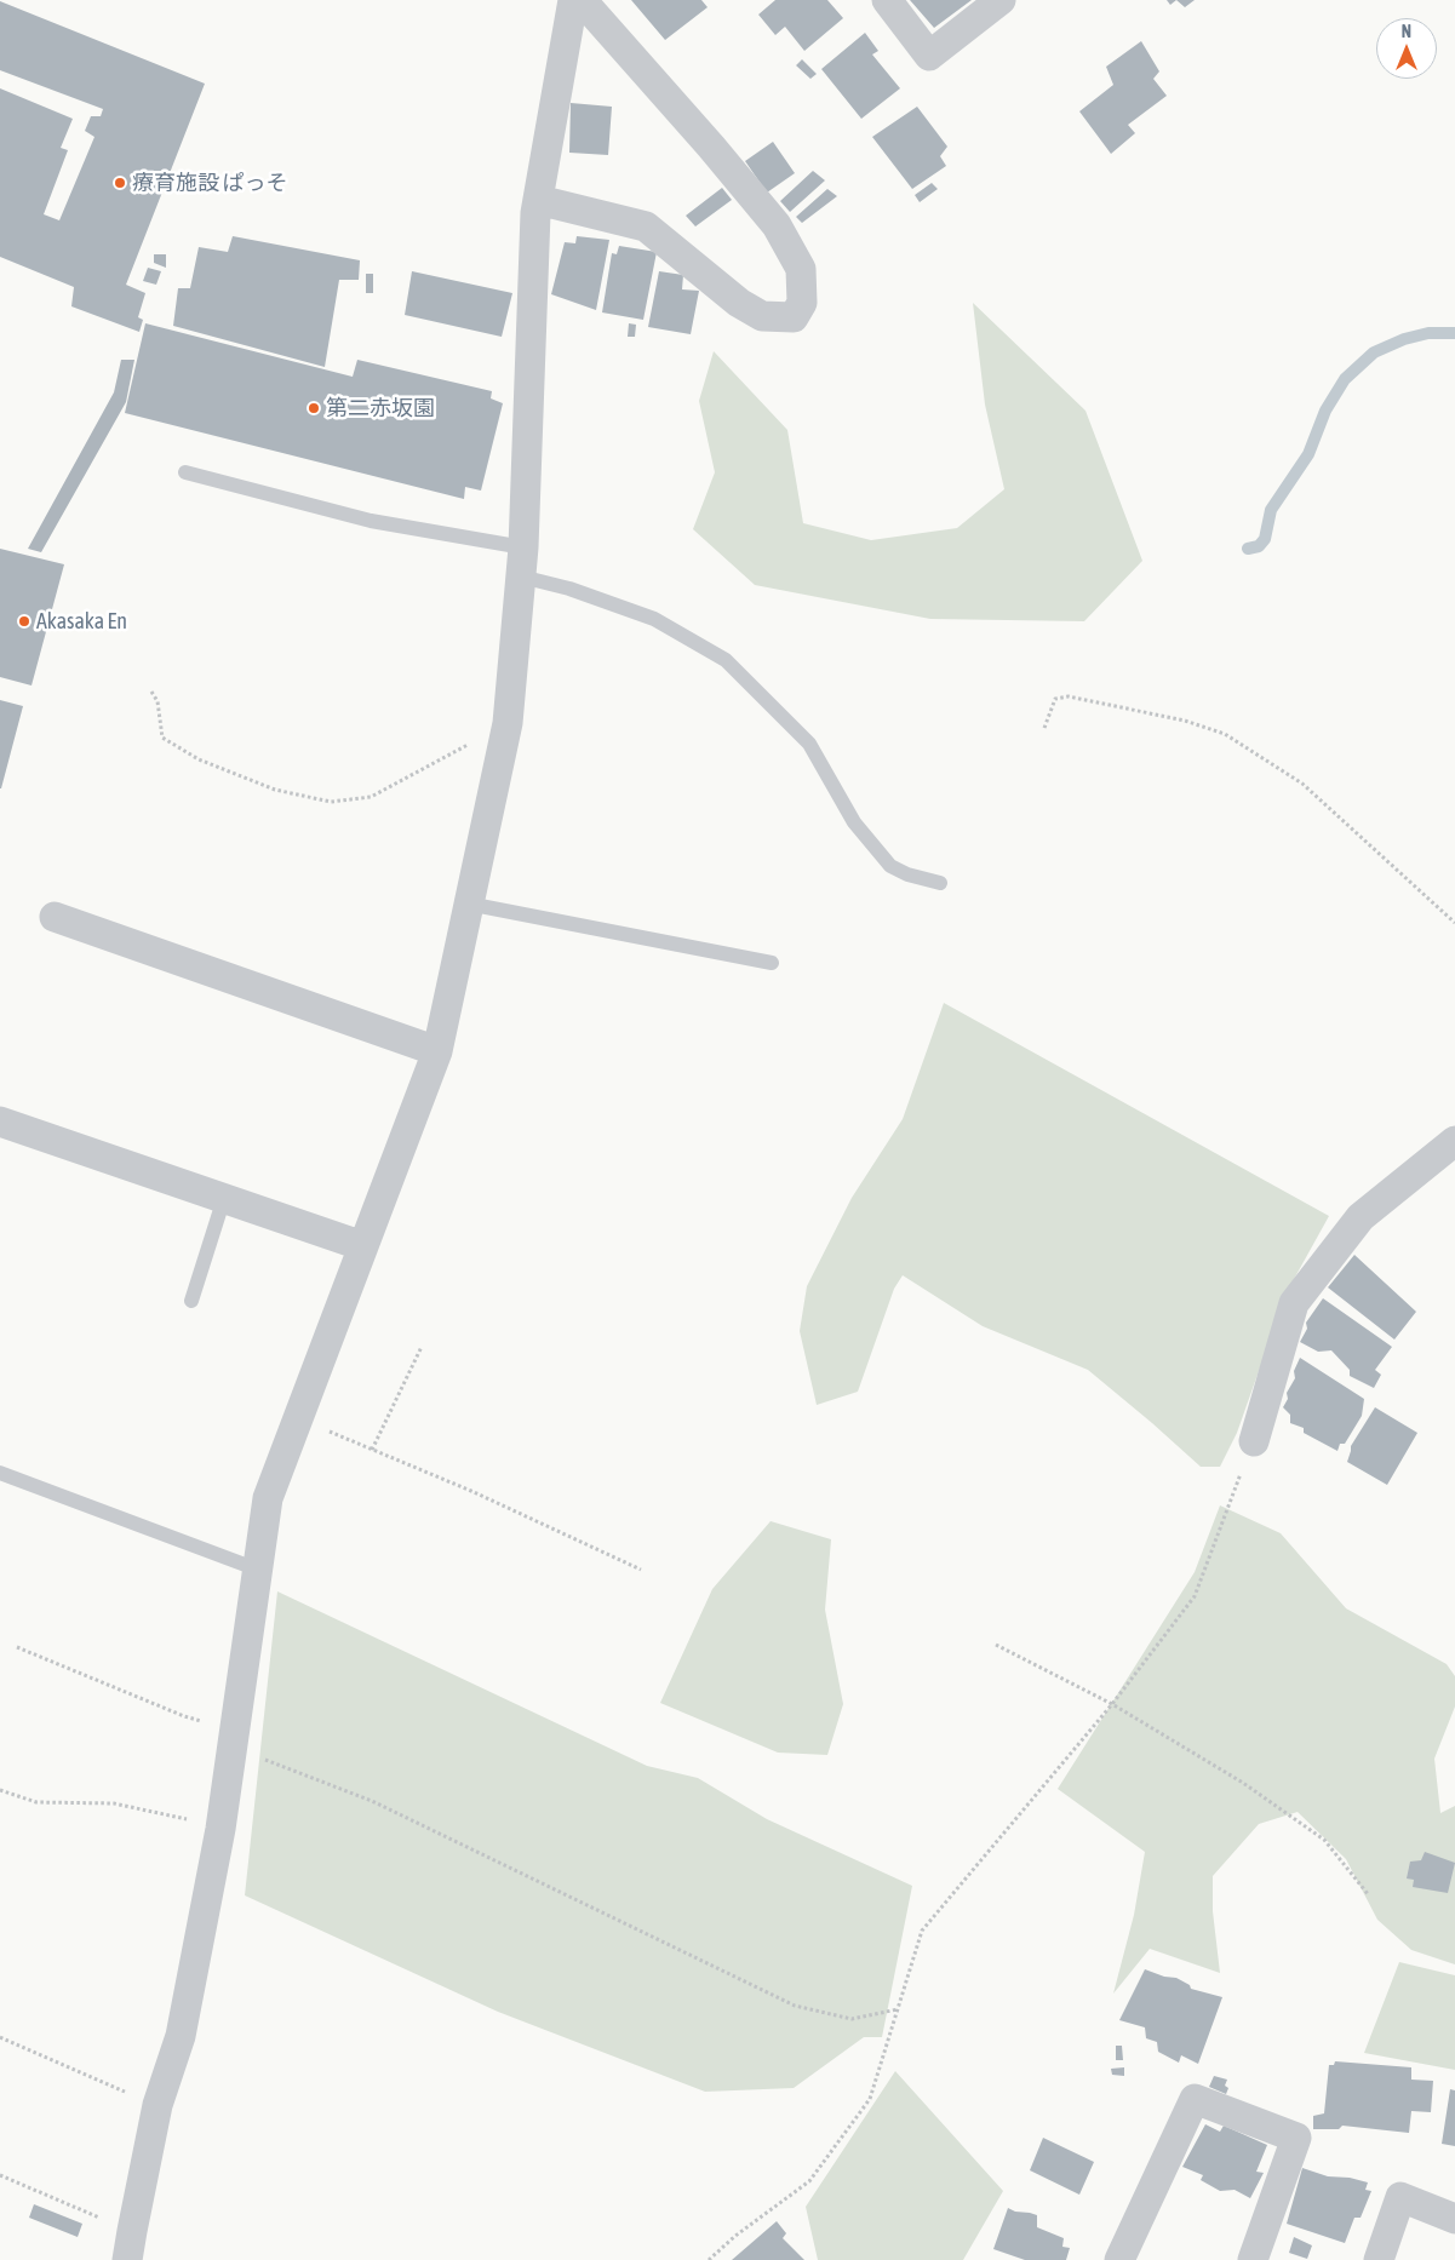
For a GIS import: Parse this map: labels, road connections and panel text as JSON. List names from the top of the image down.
{
  "places": ["療育施設 ぱっそ", "第二赤坂園", "Akasaka En"],
  "north": "top"
}
